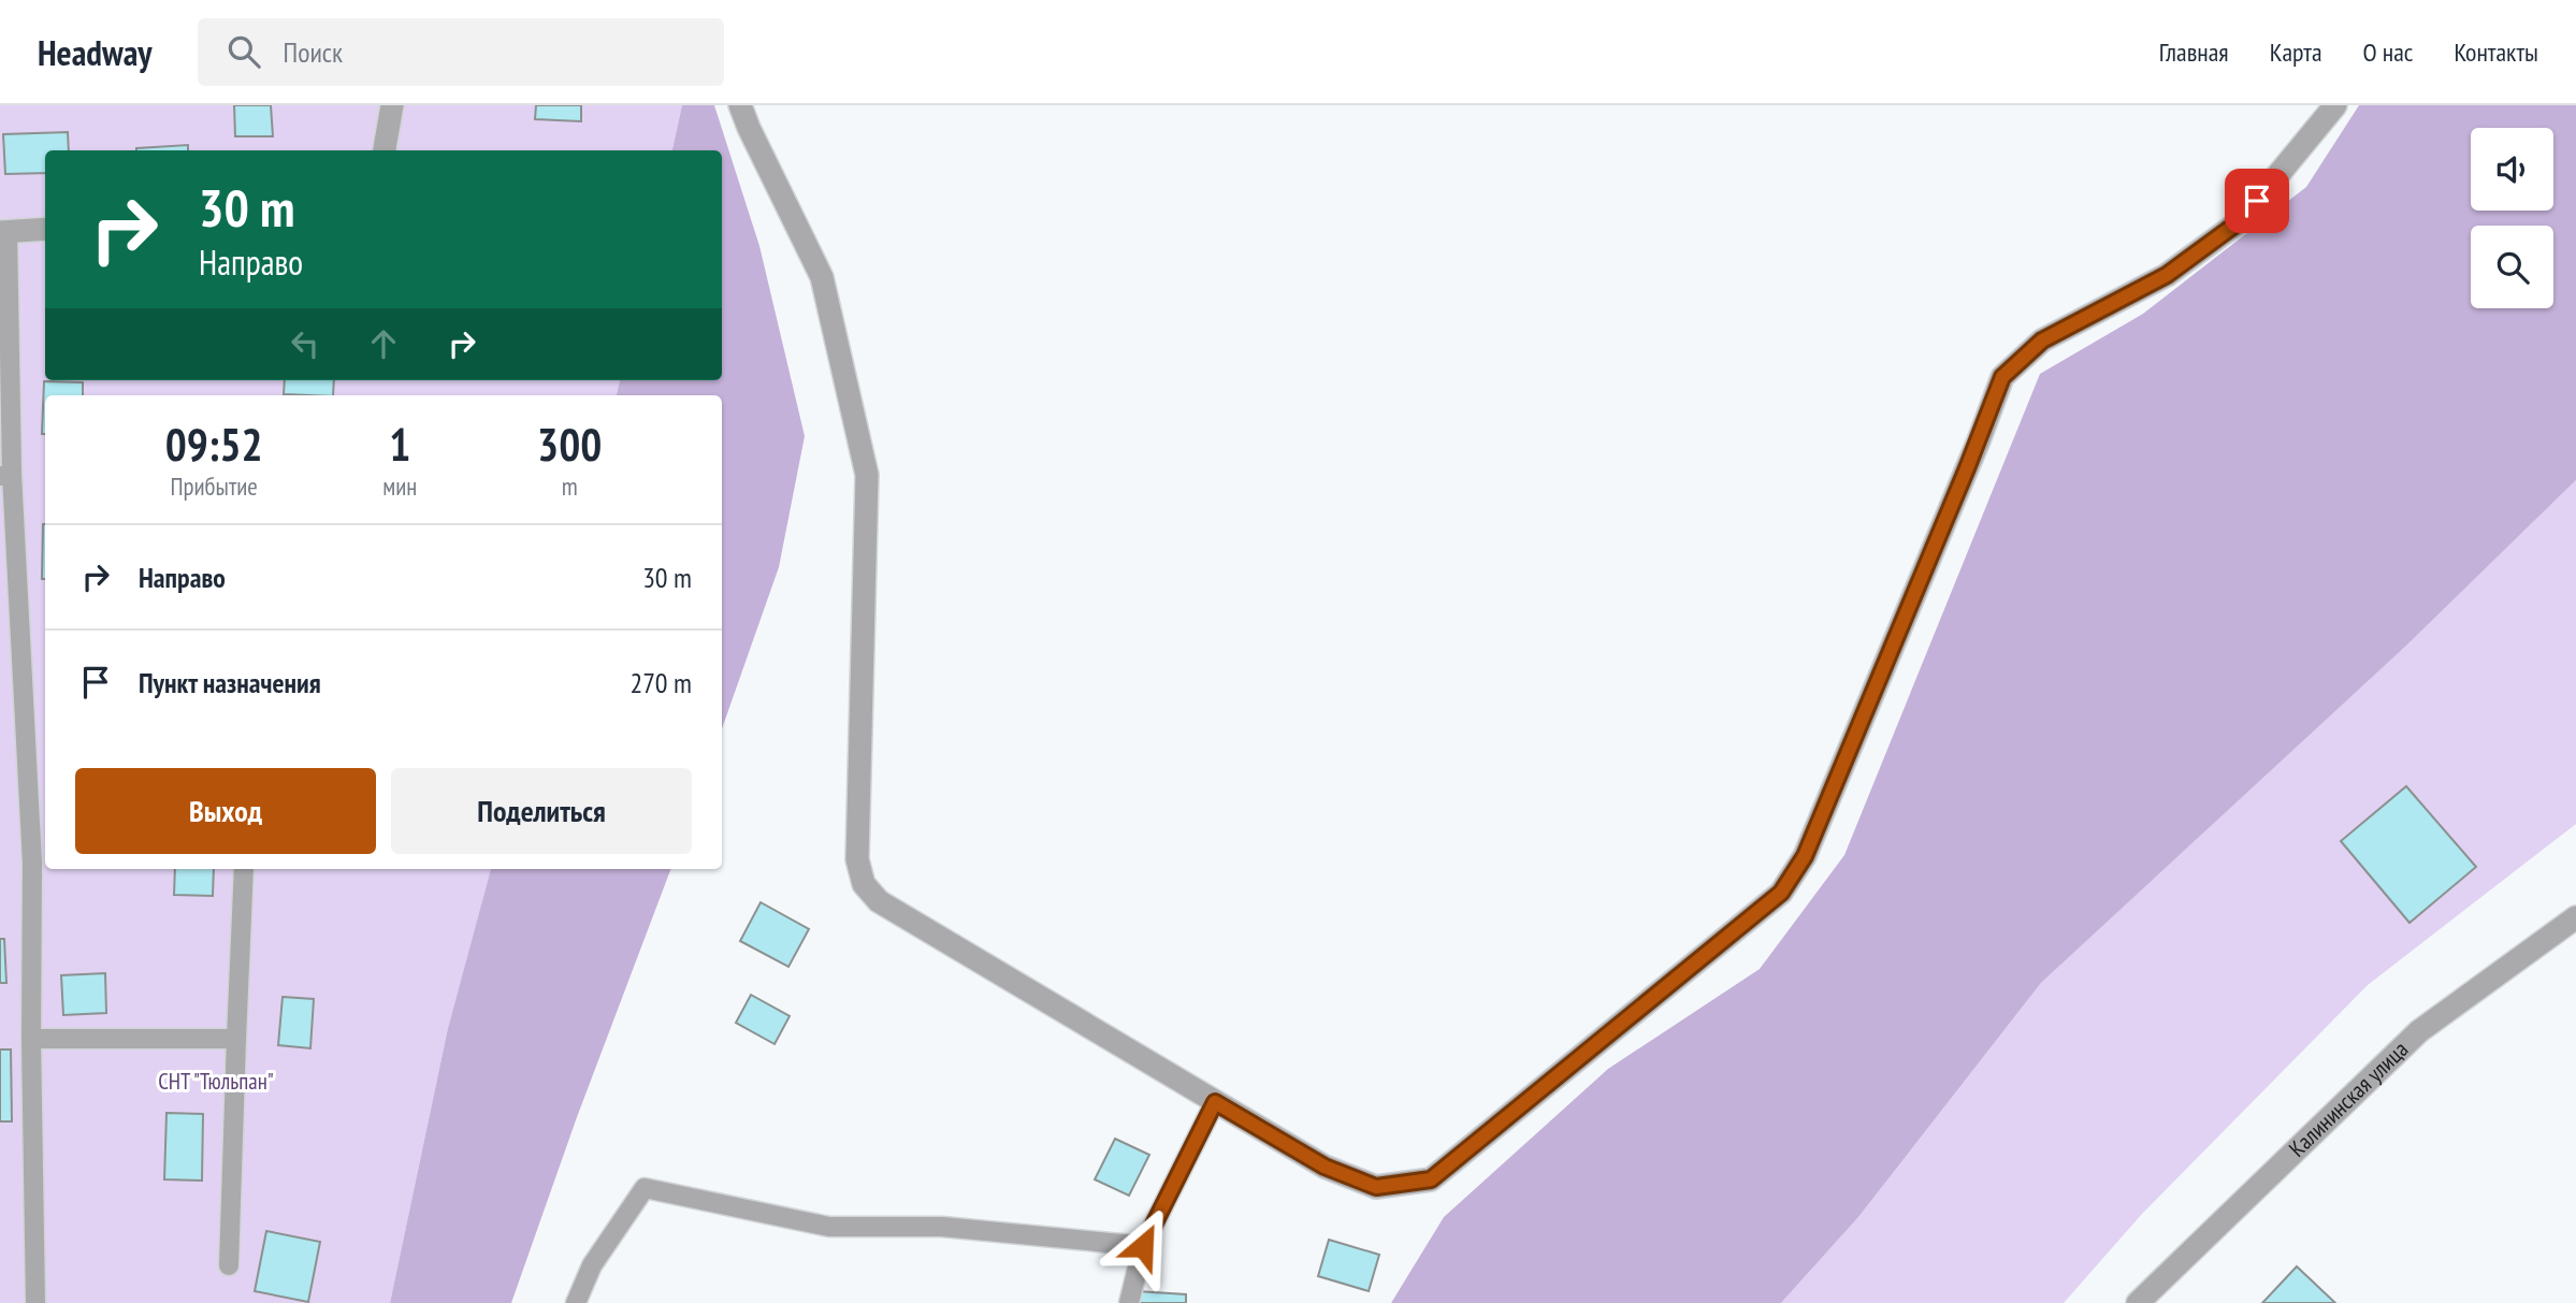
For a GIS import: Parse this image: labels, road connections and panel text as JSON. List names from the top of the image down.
{
  "streets": {
    "street": ["Калининская улица"]
  },
  "parks": ["СНТ \"Тюльпан\""],
  "page": {
    "header": "Headway",
    "search": "Поиск",
    "nav": [
      "Главная",
      "Карта",
      "О нас",
      "Контакты"
    ],
    "turn": ["30 m", "Направо"],
    "eta": [
      "09:52",
      "Прибытие",
      "1",
      "мин",
      "300",
      "m"
    ],
    "list": [
      {
        "name": "Направо",
        "value": "30 m"
      },
      {
        "name": "Пункт назначения",
        "value": "270 m"
      }
    ],
    "buttons": ["Выход", "Поделиться"]
  }
}
